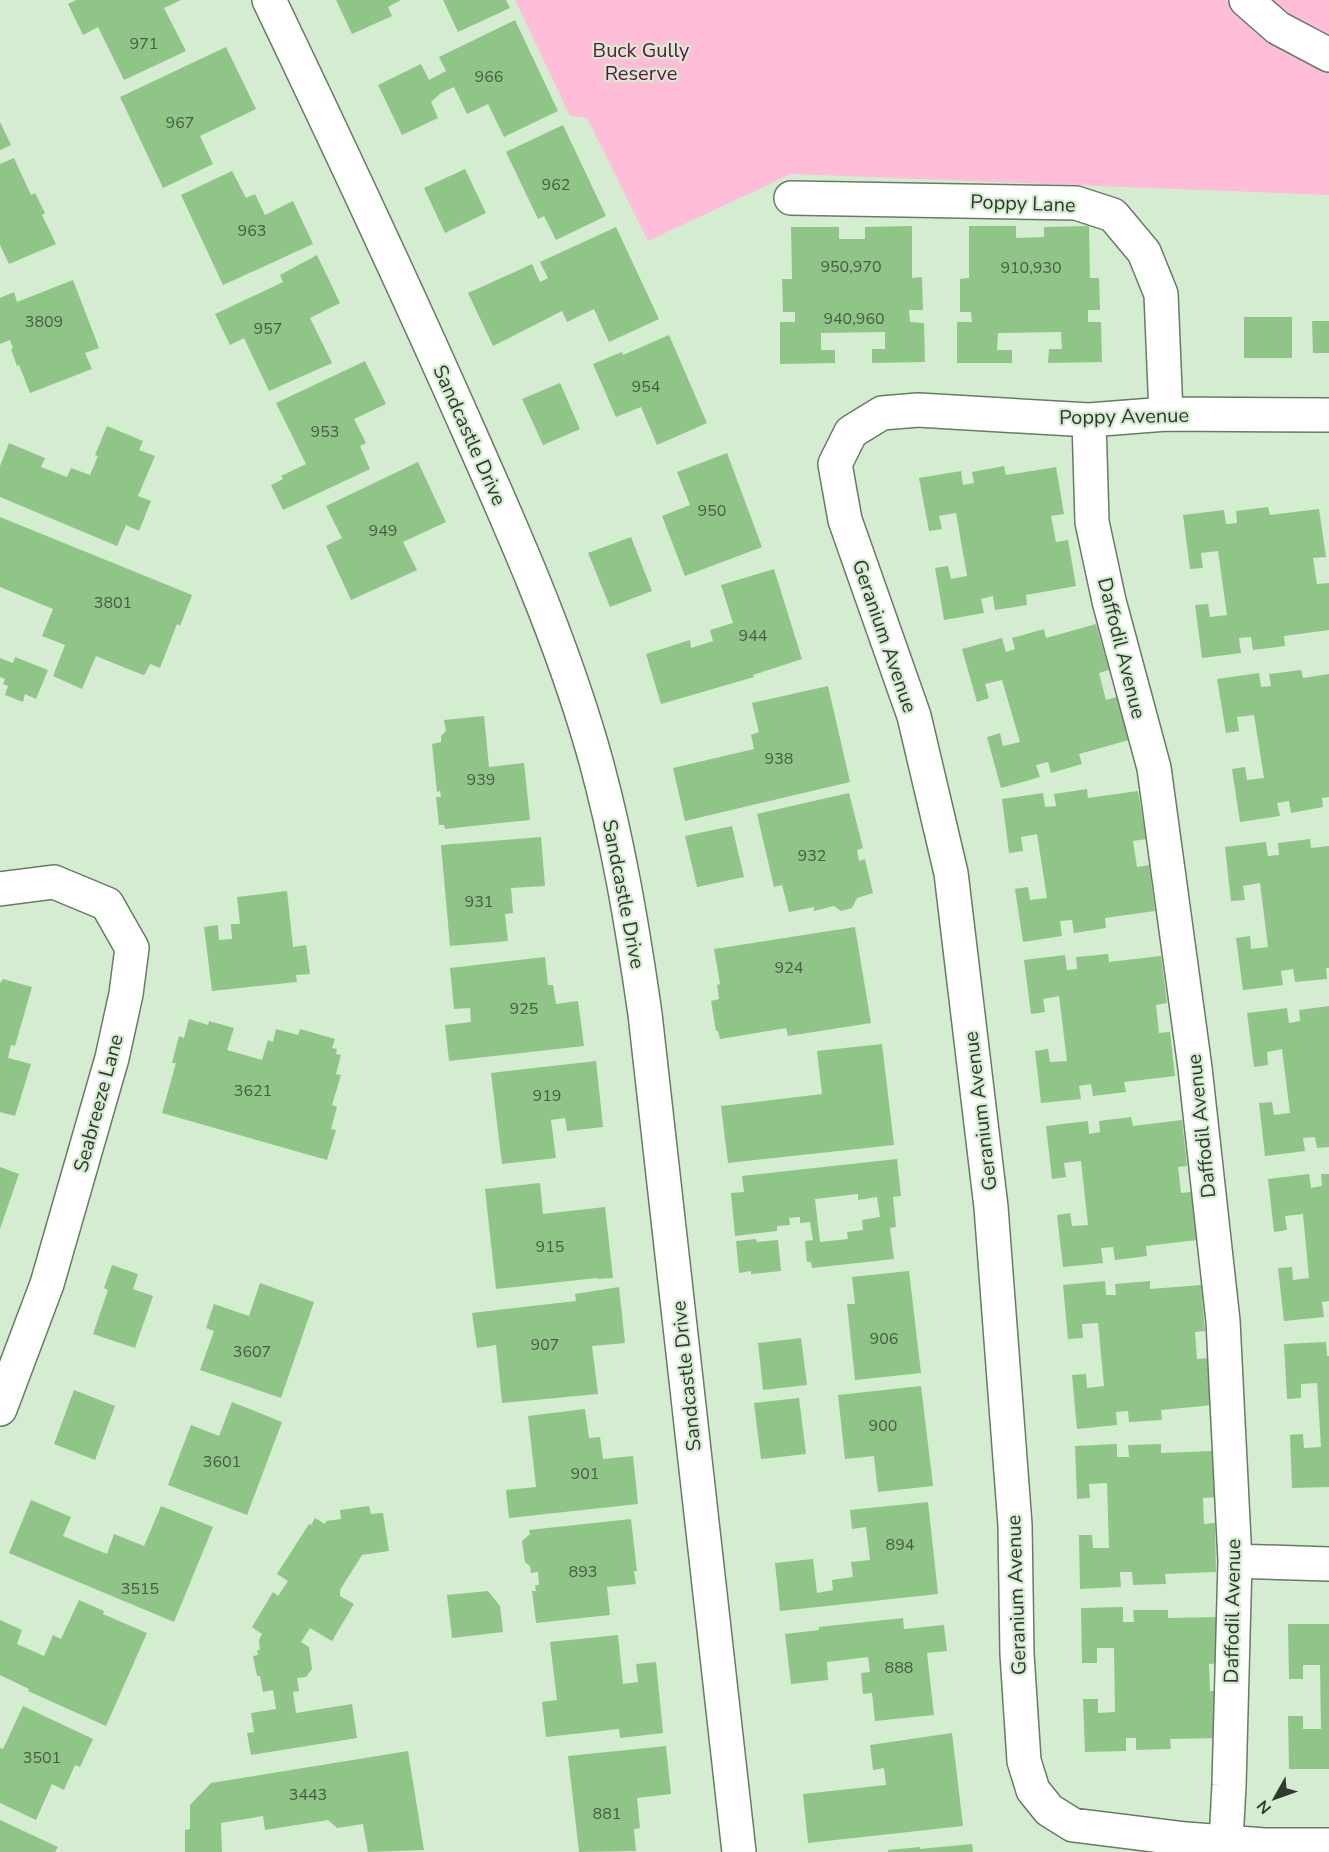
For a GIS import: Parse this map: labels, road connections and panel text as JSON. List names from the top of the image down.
{
  "streets": {
    "street": [
      "Poppy Lane",
      "Poppy Avenue",
      "Sandcastle Drive",
      "Geranium Avenue",
      "Daffodil Avenue",
      "Seabreeze Lane"
    ]
  },
  "crossings": [
    ["Poppy Lane", "Poppy Avenue"],
    ["Poppy Avenue", "Geranium Avenue"],
    ["Poppy Avenue", "Daffodil Avenue"],
    ["Geranium Avenue", "Daffodil Avenue"]
  ],
  "parks": ["Buck Gully Reserve"],
  "house_numbers": [
    "971",
    "966",
    "967",
    "962",
    "963",
    "950,970",
    "910,930",
    "940,960",
    "3809",
    "957",
    "954",
    "953",
    "950",
    "949",
    "3801",
    "944",
    "938",
    "939",
    "932",
    "931",
    "924",
    "925",
    "3621",
    "919",
    "915",
    "906",
    "907",
    "3607",
    "900",
    "3601",
    "901",
    "894",
    "893",
    "3515",
    "888",
    "3501",
    "3443",
    "881"
  ],
  "north": "bottom left"
}
